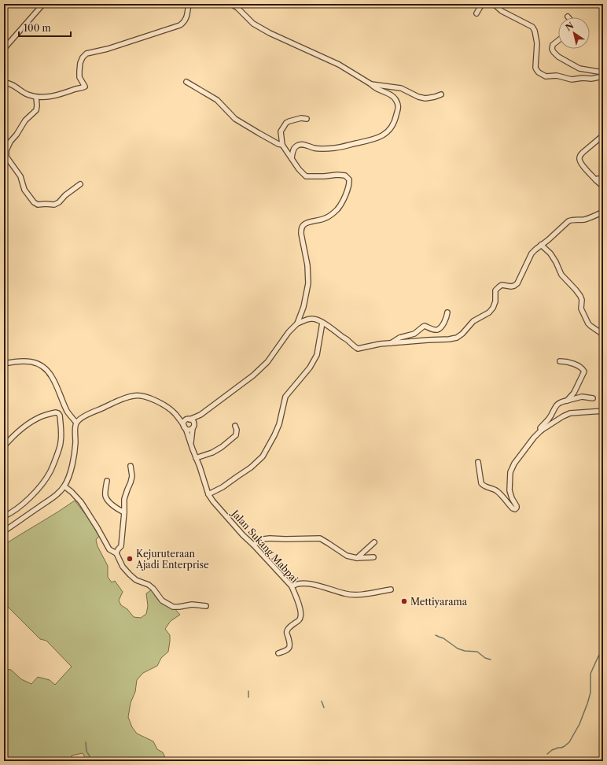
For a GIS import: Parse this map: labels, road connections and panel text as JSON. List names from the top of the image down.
{
  "streets": {
    "street": ["Jalan Sukang Mabpai"]
  },
  "places": ["Kejuruteraan Ajadi Enterprise", "Mettiyarama"],
  "scale_bar": "100 m",
  "north": "top left"
}
